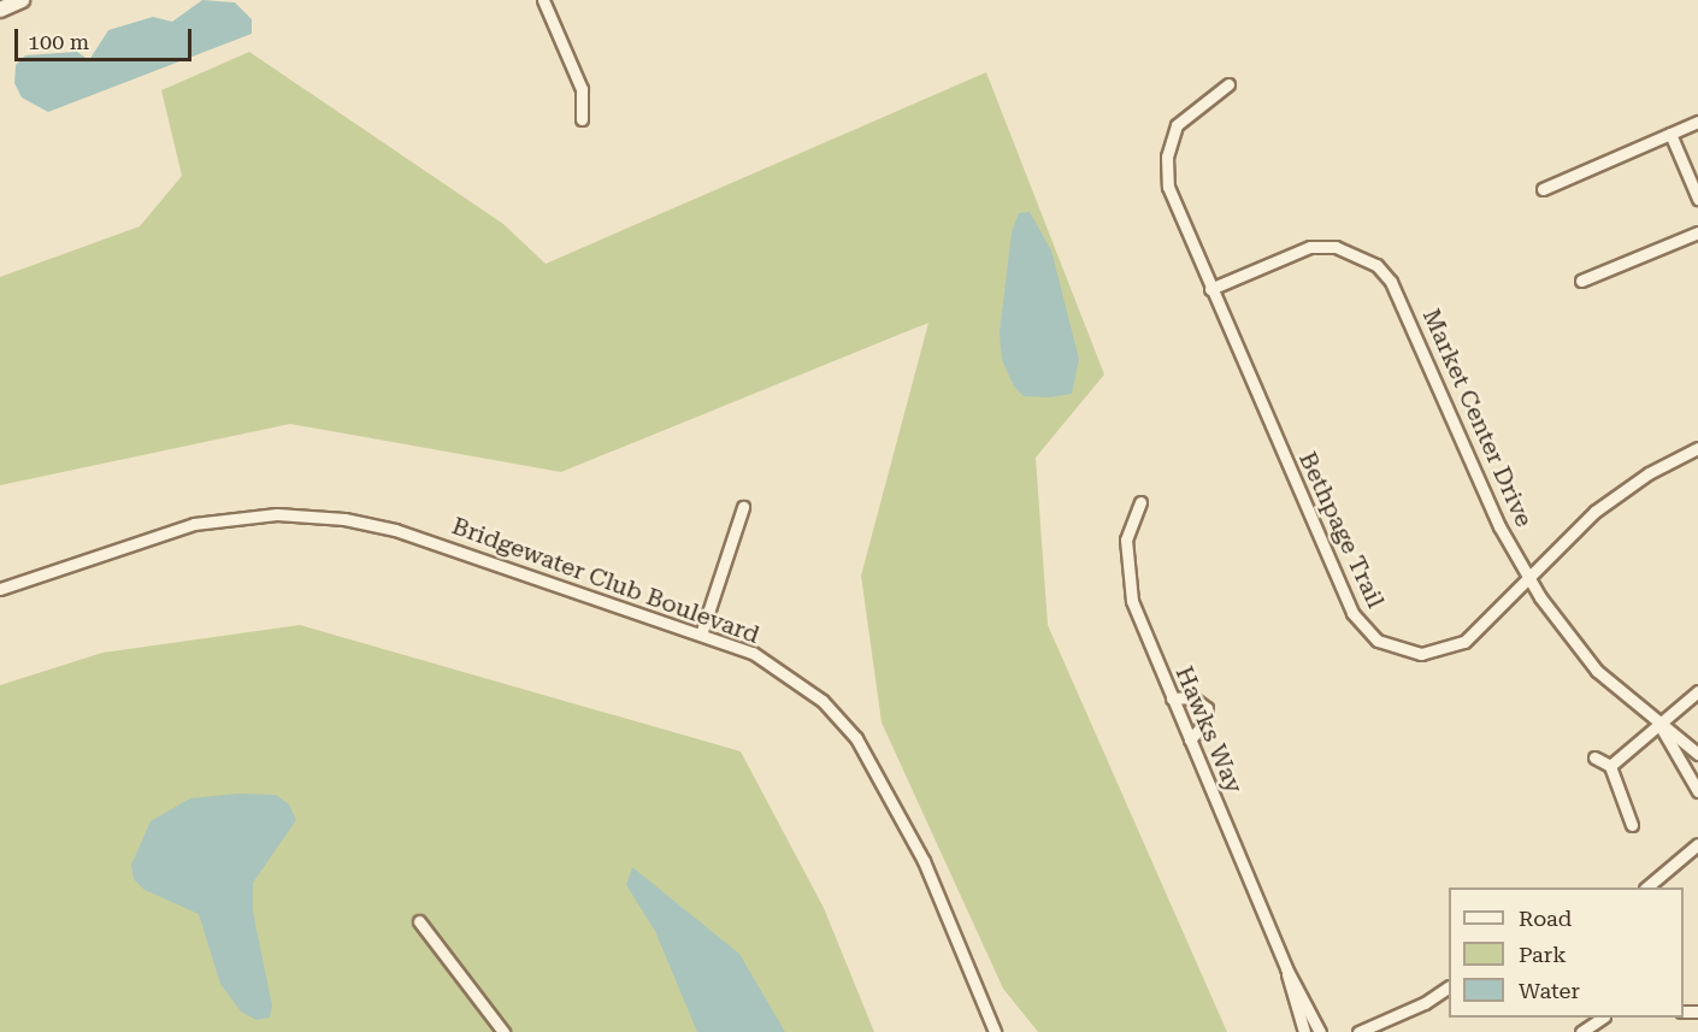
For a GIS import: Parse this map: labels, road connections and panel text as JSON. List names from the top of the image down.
{
  "streets": {
    "street": [
      "Market Center Drive",
      "Bethpage Trail",
      "Bridgewater Club Boulevard",
      "Hawks Way"
    ]
  },
  "crossings": [
    ["Market Center Drive", "Bethpage Trail"]
  ],
  "legend": ["Road", "Park", "Water"],
  "scale_bar": "100 m"
}
